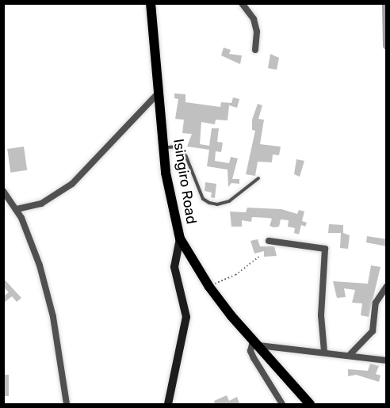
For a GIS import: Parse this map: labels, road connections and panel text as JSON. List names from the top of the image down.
{
  "streets": {
    "main road": ["Isingiro Road"]
  }
}
